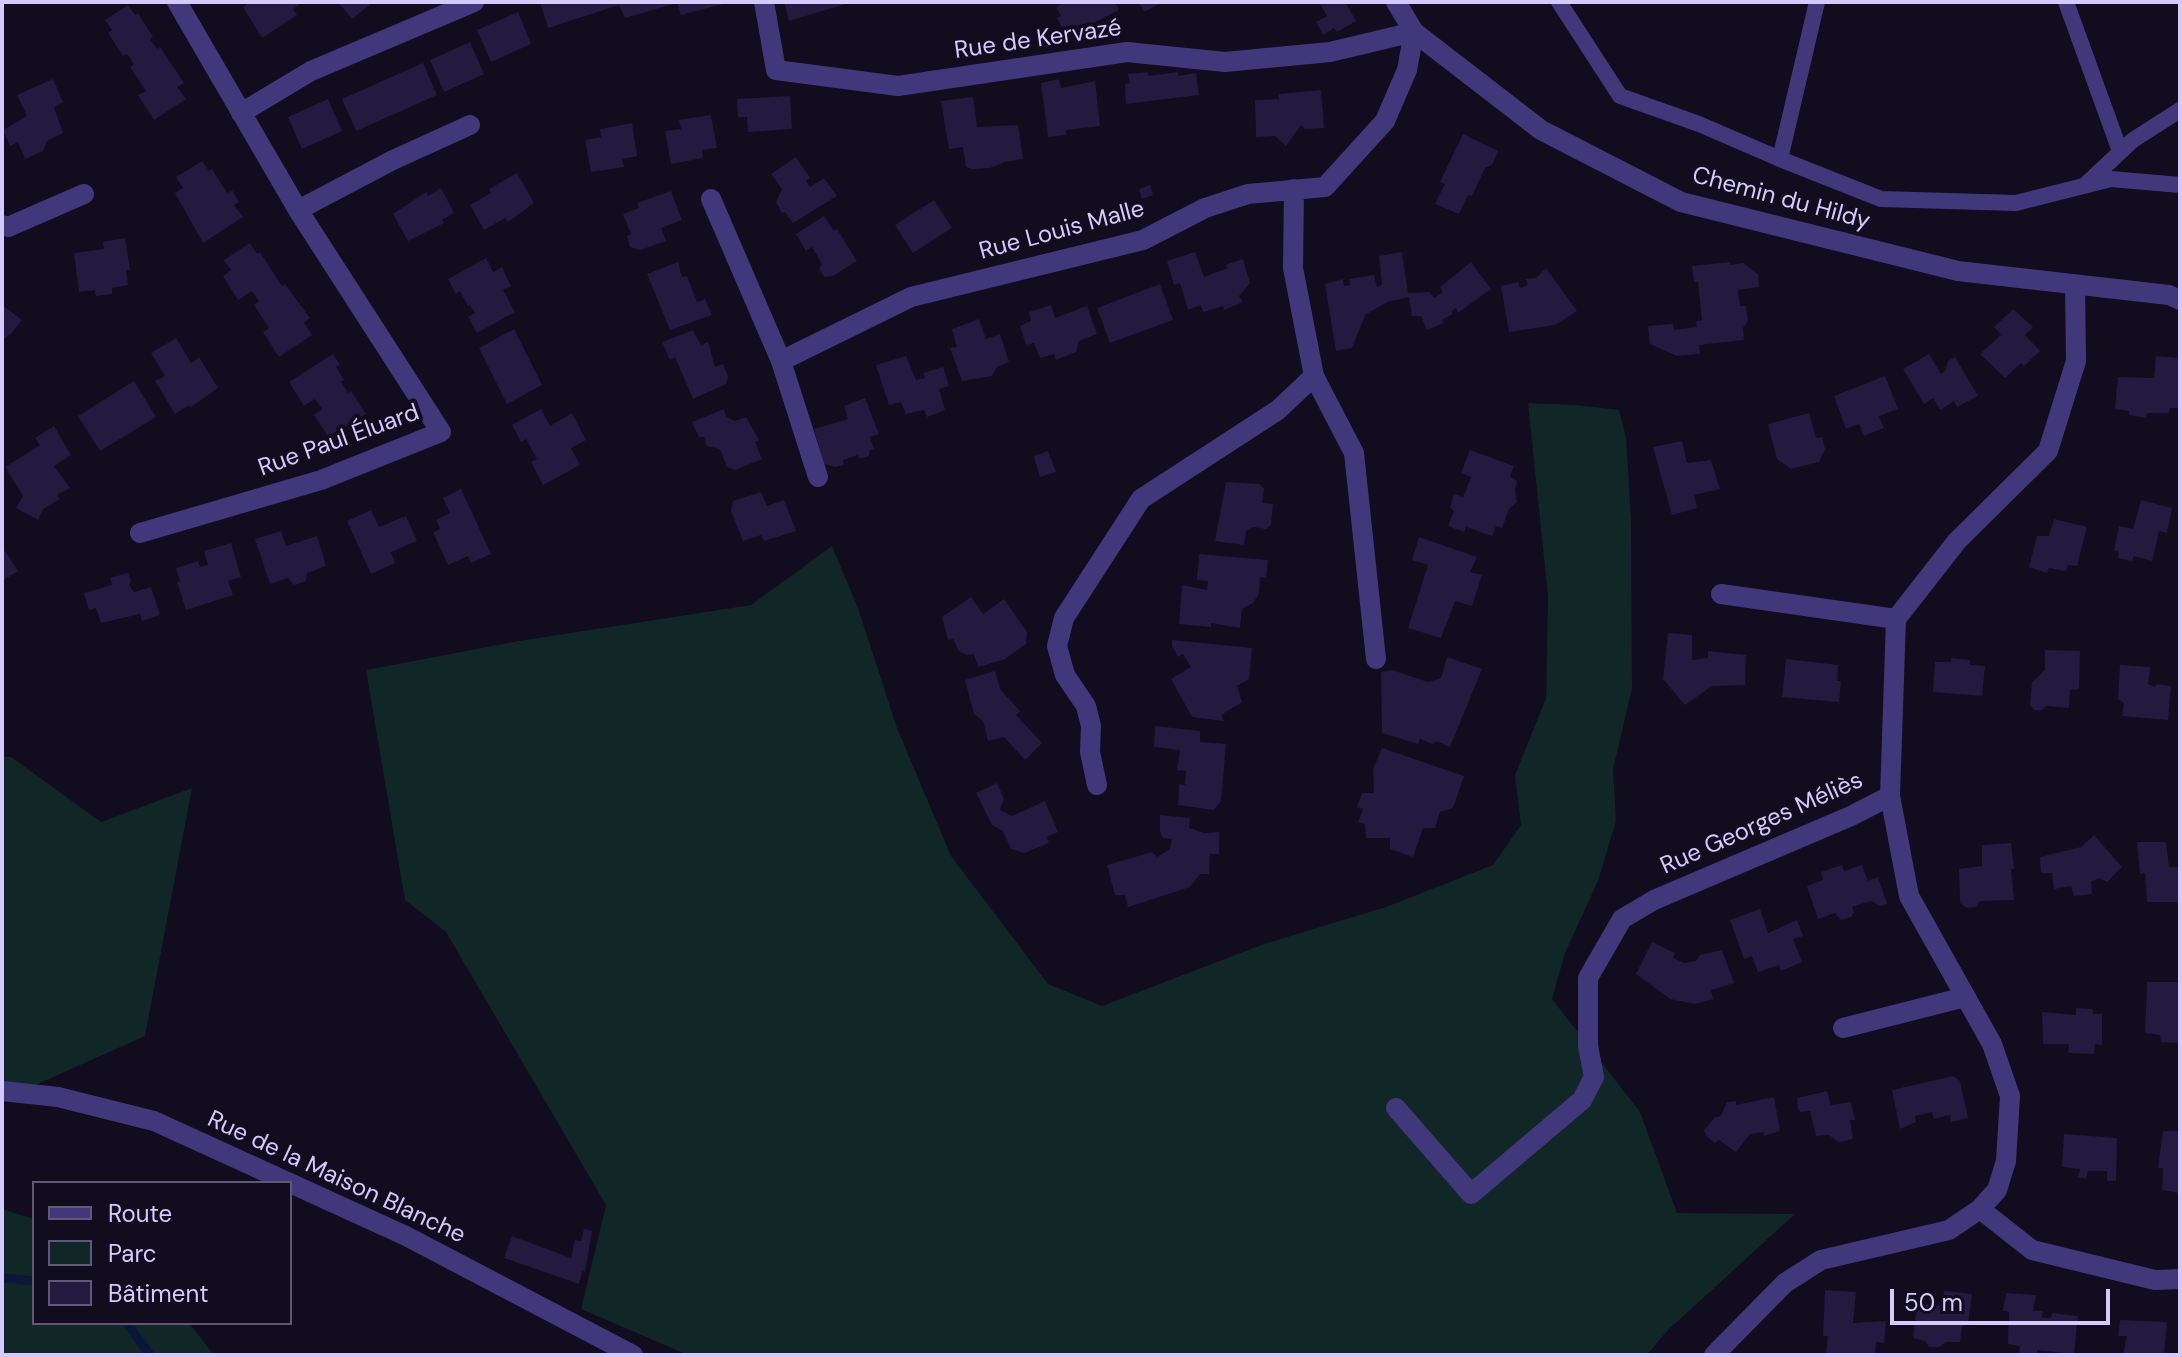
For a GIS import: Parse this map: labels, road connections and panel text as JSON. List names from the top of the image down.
{
  "streets": {
    "street": [
      "Rue de Kervazé",
      "Chemin du Hildy",
      "Rue Louis Malle",
      "Rue Paul Éluard",
      "Rue Georges Méliès",
      "Rue de la Maison Blanche"
    ]
  },
  "crossings": [
    ["Rue de Kervazé", "Chemin du Hildy"],
    ["Rue de Kervazé", "Rue Louis Malle"],
    ["Chemin du Hildy", "Rue Louis Malle"]
  ],
  "legend": ["Route", "Parc", "Bâtiment"],
  "scale_bar": "50 m"
}
